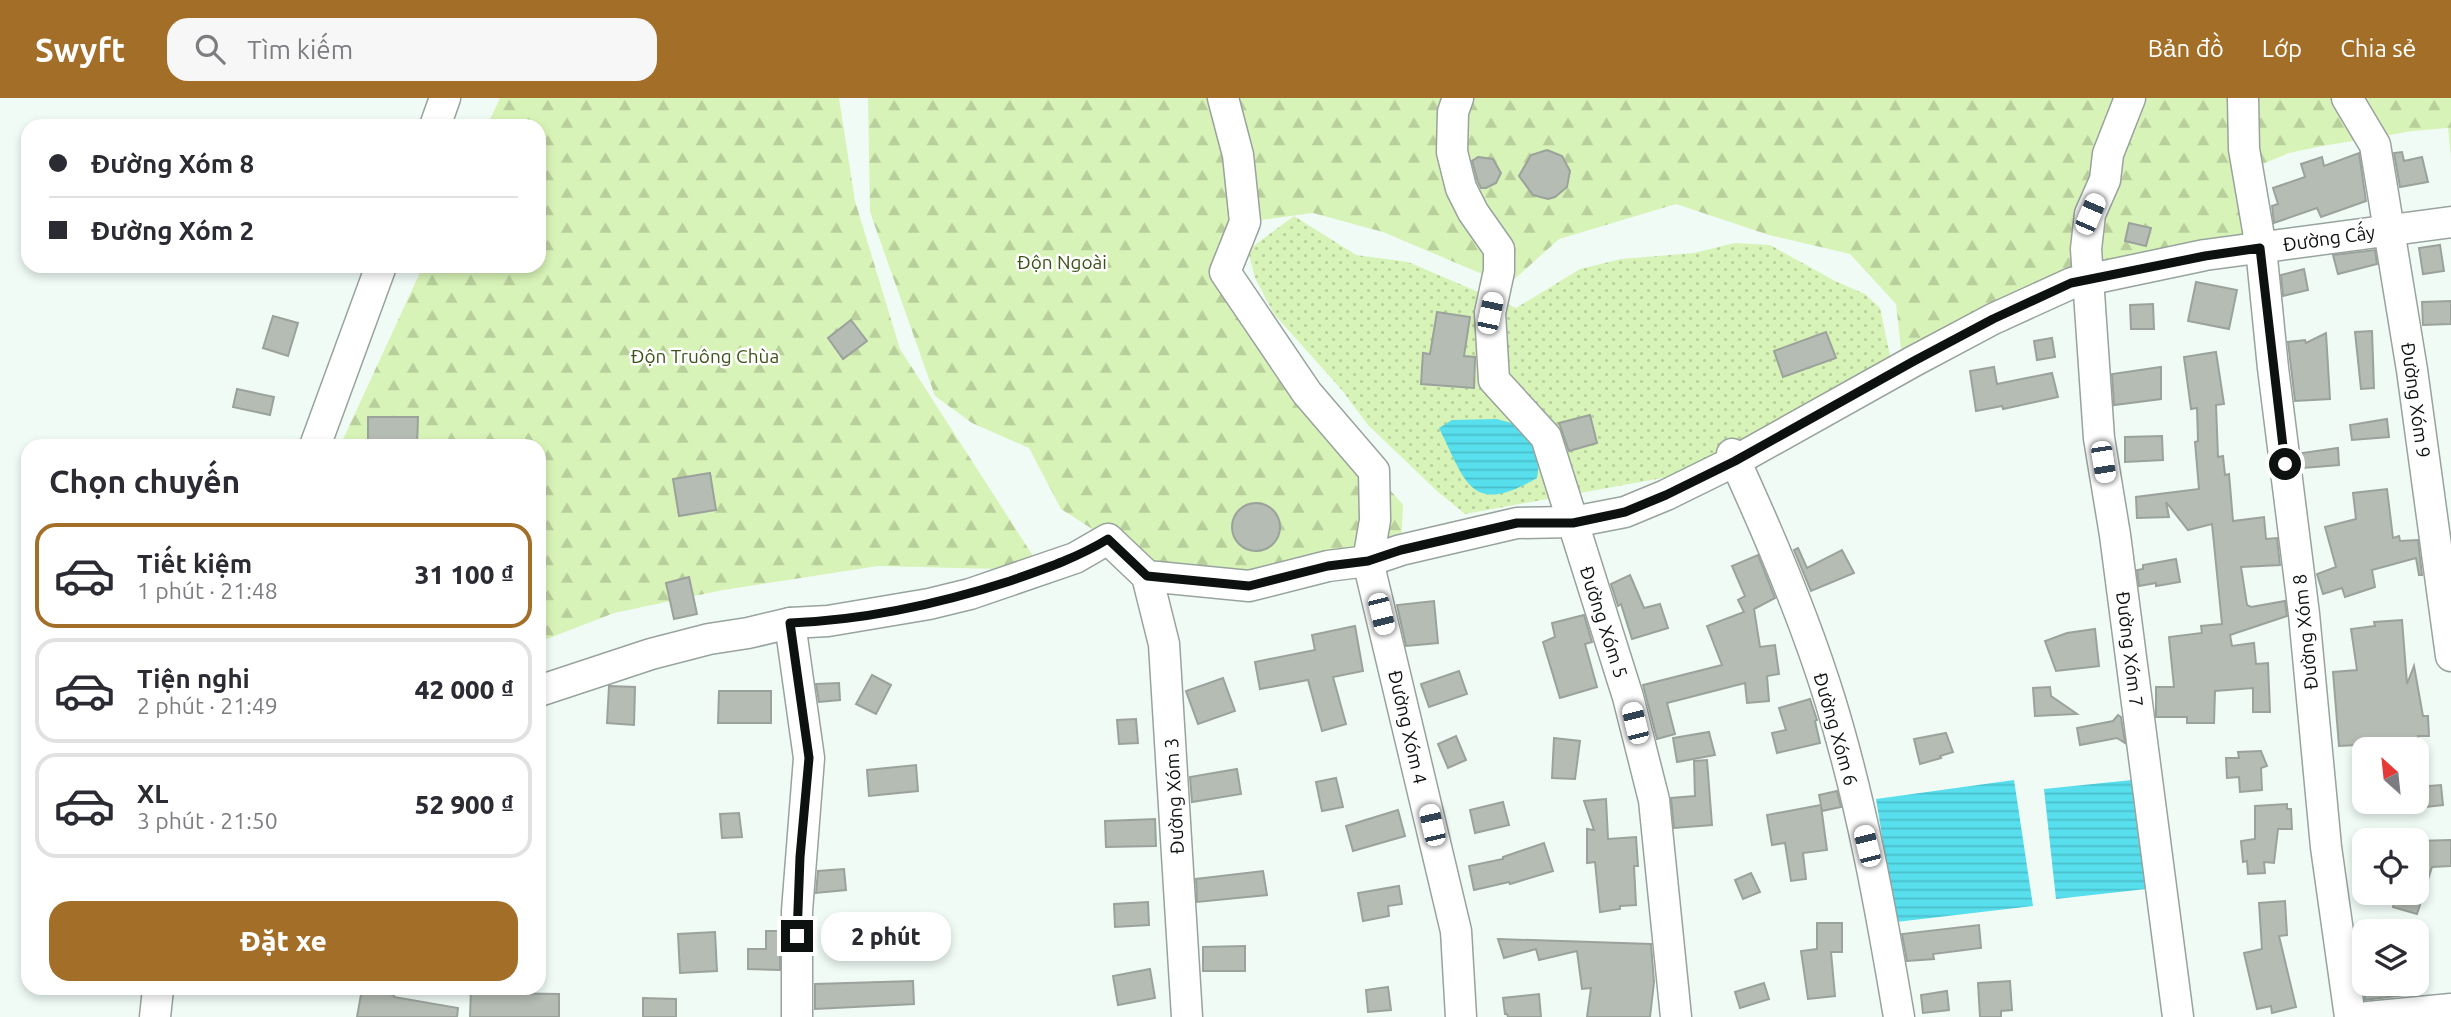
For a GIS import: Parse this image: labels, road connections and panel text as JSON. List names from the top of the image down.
{
  "streets": {
    "street": [
      "Đường Cấy",
      "Đường Xóm 9",
      "Đường Xóm 5",
      "Đường Xóm 8",
      "Đường Xóm 7",
      "Đường Xóm 4",
      "Đường Xóm 6",
      "Đường Xóm 3"
    ]
  },
  "crossings": [
    ["Đường Cấy", "Đường Xóm 9"],
    ["Đường Cấy", "Đường Xóm 5"],
    ["Đường Cấy", "Đường Xóm 8"],
    ["Đường Cấy", "Đường Xóm 7"],
    ["Đường Cấy", "Đường Xóm 4"],
    ["Đường Cấy", "Đường Xóm 6"],
    ["Đường Cấy", "Đường Xóm 3"]
  ],
  "parks": ["Độn Ngoài", "Độn Truông Chùa"],
  "north": "top left",
  "page": {
    "header": "Swyft",
    "search": "Tìm kiếm",
    "nav": ["Bản đồ", "Lớp", "Chia sẻ"],
    "banner": ["Đường Xóm 8", "Đường Xóm 2"],
    "heading": "Chọn chuyến",
    "list": [
      {
        "name": "Tiết kiệm",
        "note": "1 phút · 21:48",
        "value": "31 100 ₫"
      },
      {
        "name": "Tiện nghi",
        "note": "2 phút · 21:49",
        "value": "42 000 ₫"
      },
      {
        "name": "XL",
        "note": "3 phút · 21:50",
        "value": "52 900 ₫"
      }
    ],
    "buttons": "Đặt xe",
    "bubble": "2 phút"
  }
}
